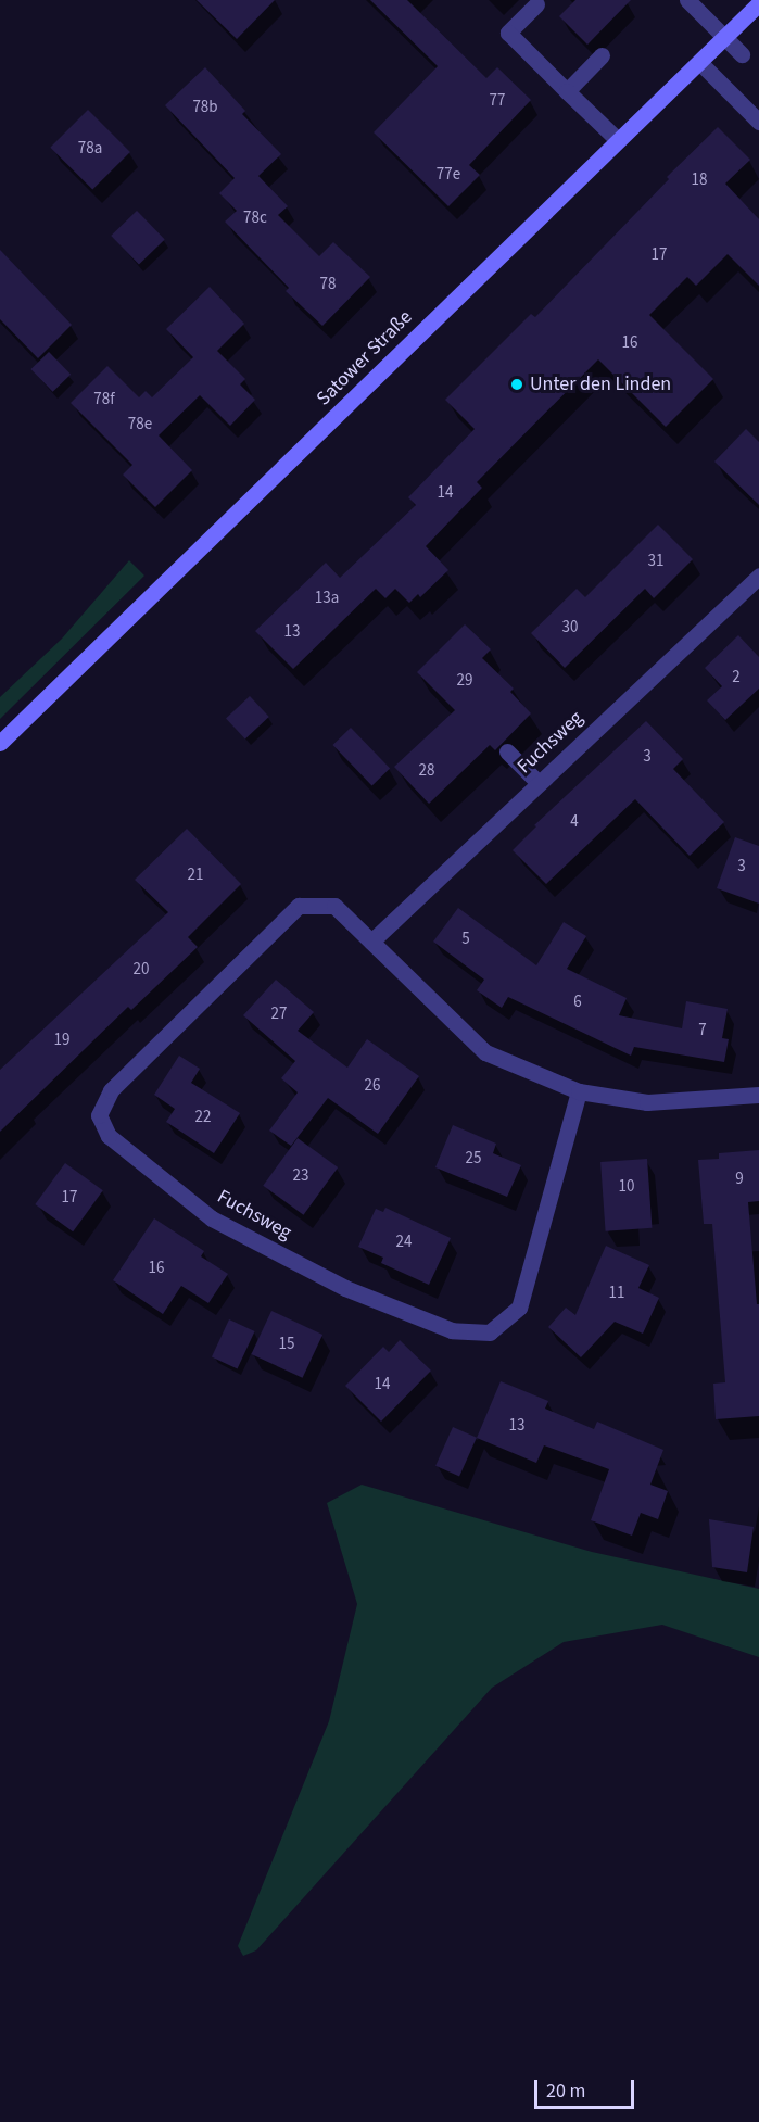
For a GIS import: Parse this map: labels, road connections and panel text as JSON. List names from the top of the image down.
{
  "streets": {
    "main road": ["Satower Straße"],
    "street": ["Fuchsweg"]
  },
  "places": ["Unter den Linden"],
  "house_numbers": [
    "77",
    "78b",
    "78a",
    "77e",
    "18",
    "78c",
    "17",
    "78",
    "16",
    "78f",
    "78e",
    "14",
    "31",
    "13a",
    "30",
    "13",
    "2",
    "29",
    "3",
    "28",
    "4",
    "3",
    "21",
    "5",
    "20",
    "6",
    "27",
    "7",
    "19",
    "26",
    "22",
    "25",
    "23",
    "9",
    "10",
    "17",
    "24",
    "16",
    "11",
    "15",
    "14",
    "13"
  ],
  "scale_bar": "20 m"
}
